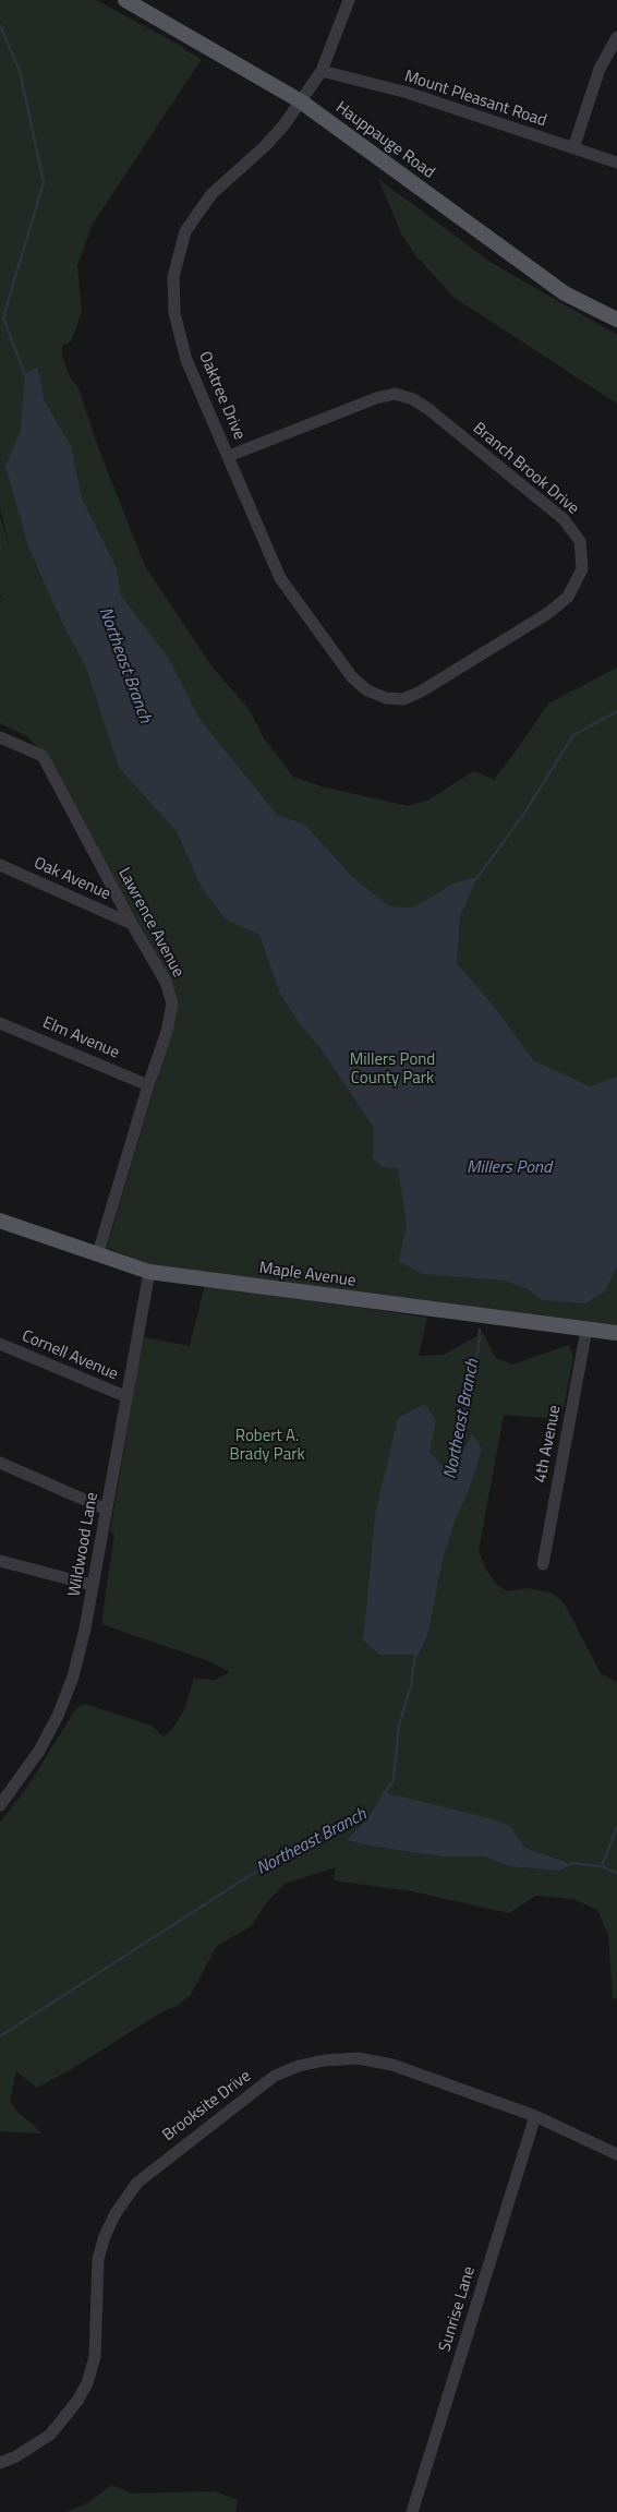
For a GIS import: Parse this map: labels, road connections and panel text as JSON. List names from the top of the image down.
{
  "streets": {
    "main road": ["Hauppauge Road", "Maple Avenue"],
    "street": [
      "Mount Pleasant Road",
      "Oaktree Drive",
      "Branch Brook Drive",
      "Oak Avenue",
      "Lawrence Avenue",
      "Elm Avenue",
      "Cornell Avenue",
      "4th Avenue",
      "Wildwood Lane",
      "Brooksite Drive",
      "Sunrise Lane"
    ]
  },
  "crossings": [
    ["Mount Pleasant Road", "Oaktree Drive"],
    ["Hauppauge Road", "Oaktree Drive"],
    ["Oaktree Drive", "Branch Brook Drive"],
    ["Oak Avenue", "Lawrence Avenue"],
    ["Lawrence Avenue", "Elm Avenue"],
    ["Lawrence Avenue", "Maple Avenue"],
    ["Maple Avenue", "4th Avenue"],
    ["Maple Avenue", "Wildwood Lane"],
    ["Cornell Avenue", "Wildwood Lane"],
    ["Brooksite Drive", "Sunrise Lane"]
  ],
  "water": ["Northeast Branch", "Millers Pond"],
  "parks": ["Millers Pond County Park", "Robert A. Brady Park"]
}
